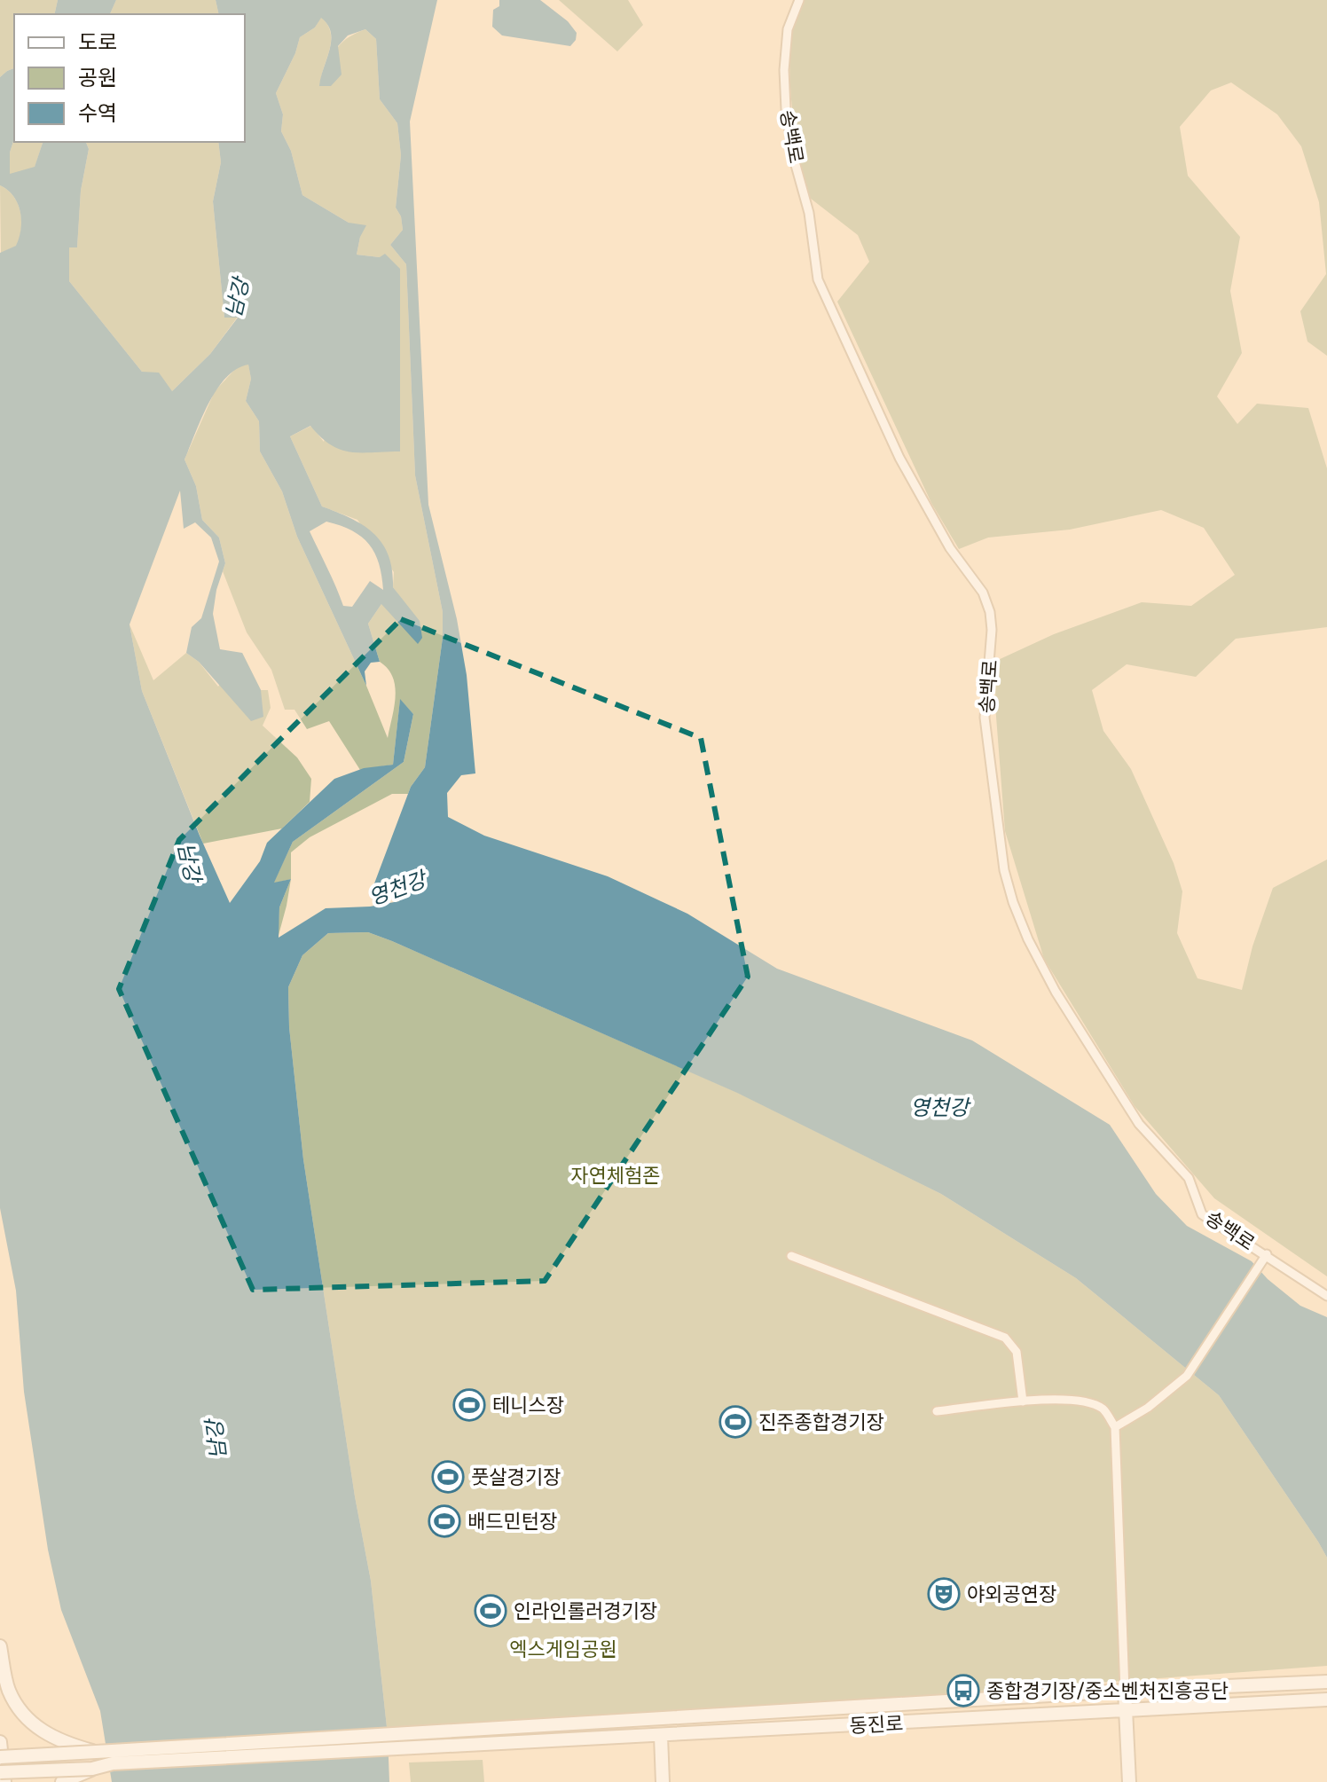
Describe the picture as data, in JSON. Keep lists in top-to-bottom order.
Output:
{
  "streets": {
    "street": ["송백로", "동진로"]
  },
  "water": ["남강", "영천강"],
  "parks": ["자연체험존", "엑스게임공원"],
  "places": {
    "sports": [
      "테니스장",
      "진주종합경기장",
      "풋살경기장",
      "배드민턴장",
      "인라인롤러경기장"
    ],
    "theatre": ["야외공연장"],
    "bus stop": ["종합경기장/중소벤처진흥공단"]
  },
  "legend": ["도로", "공원", "수역"]
}
